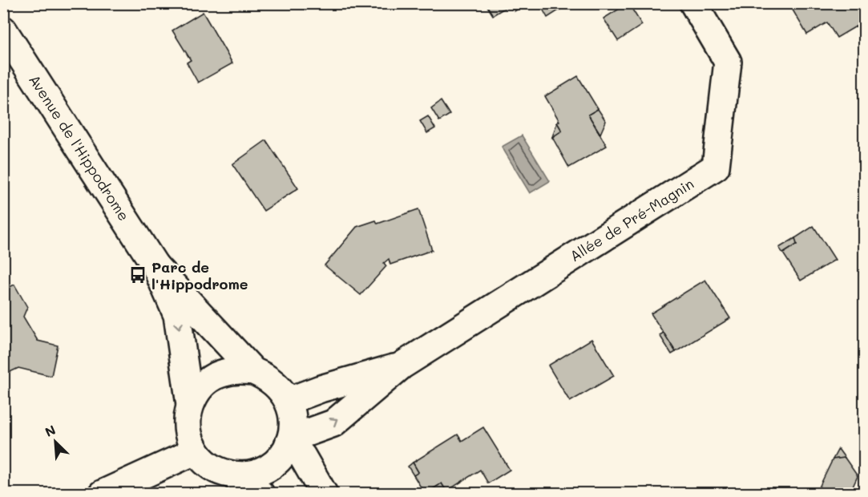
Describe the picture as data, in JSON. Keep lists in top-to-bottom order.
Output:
{
  "streets": {
    "main road": ["Avenue de l'Hippodrome", "Allée de Pré-Magnin"]
  },
  "crossings": [
    ["Avenue de l'Hippodrome", "Allée de Pré-Magnin"]
  ],
  "places": {
    "bus stop": ["Parc de l'Hippodrome"]
  },
  "north": "top left"
}
